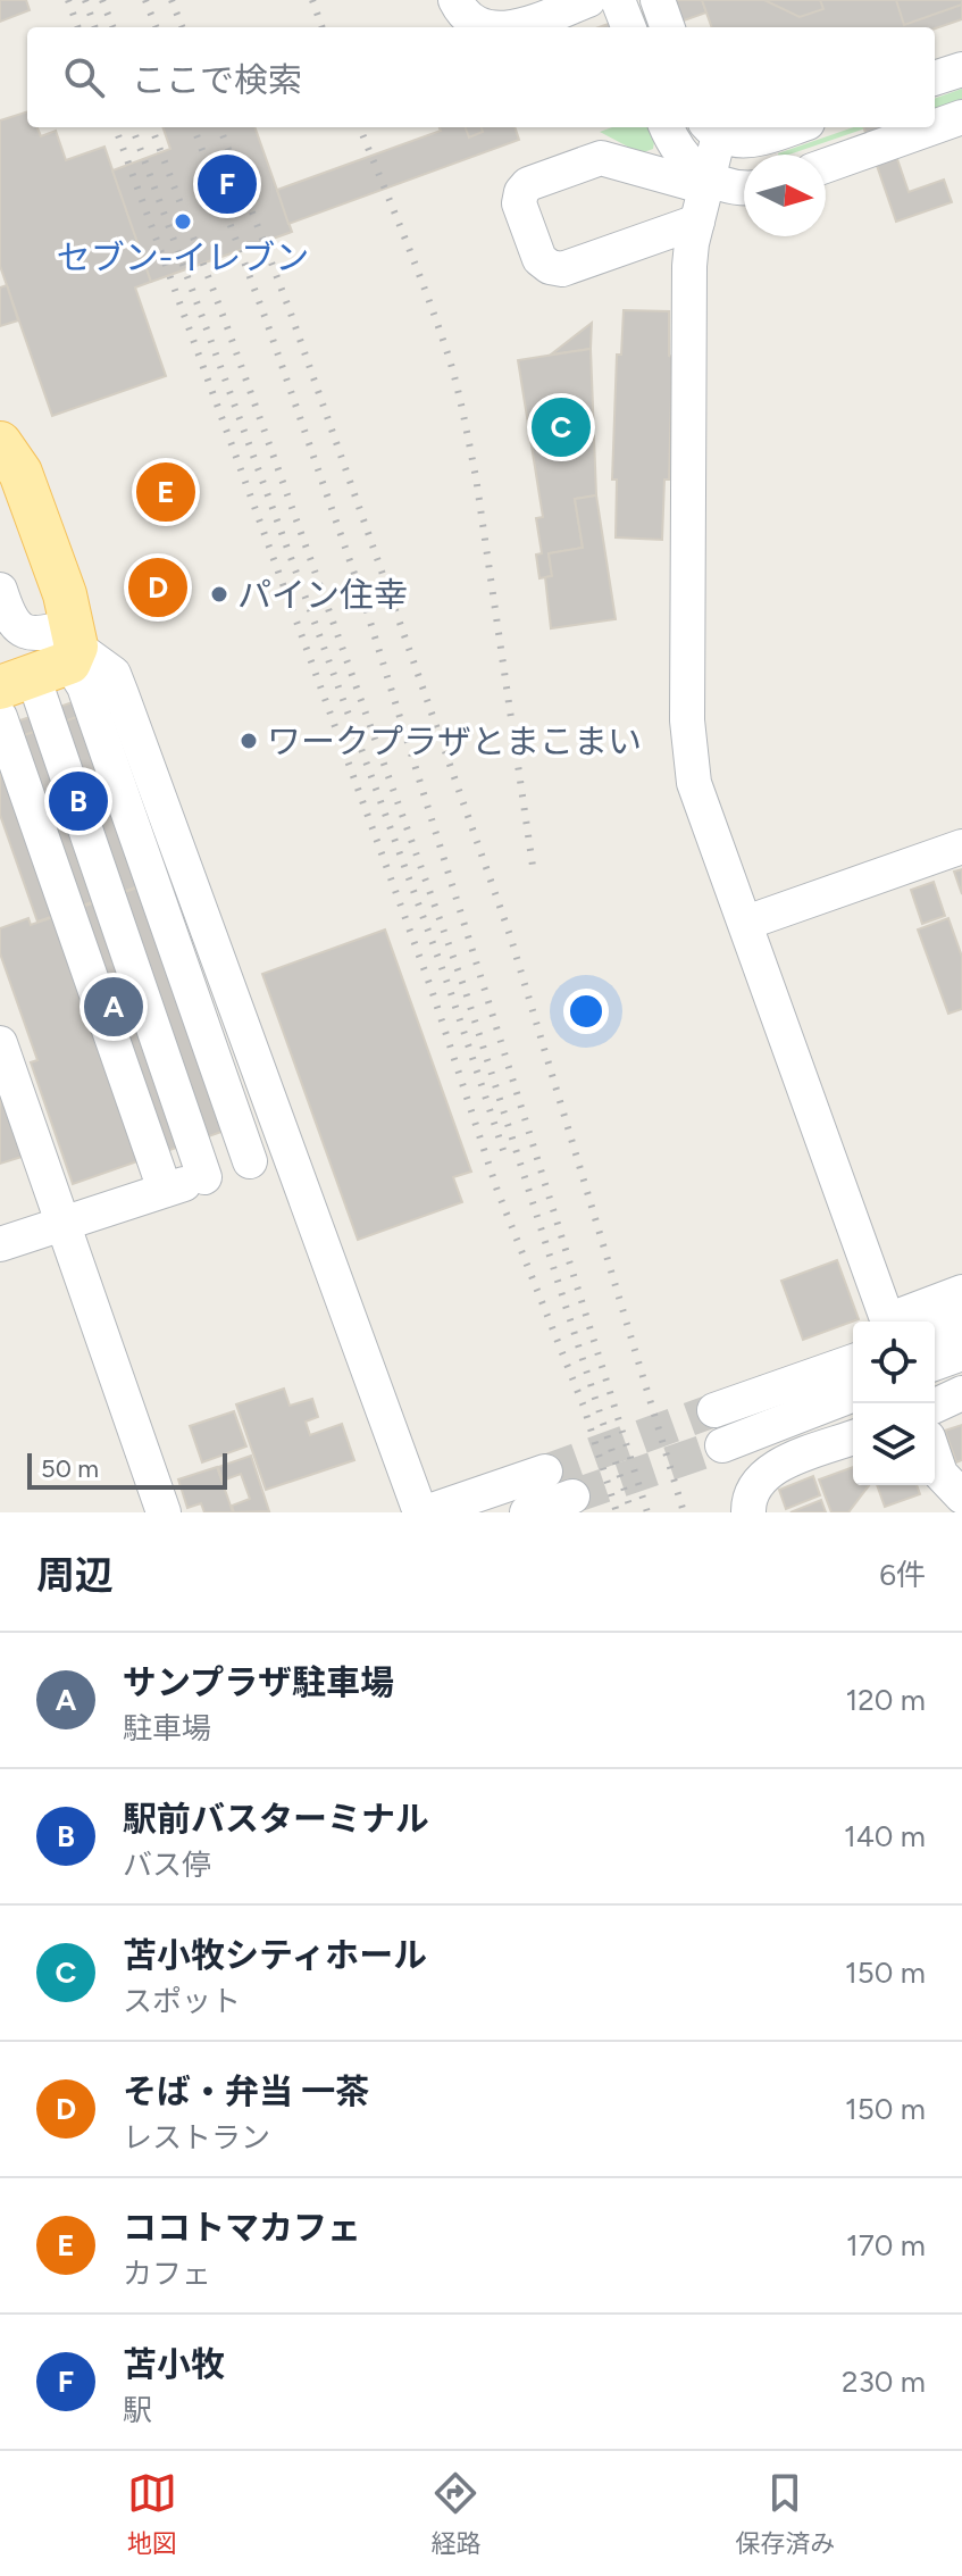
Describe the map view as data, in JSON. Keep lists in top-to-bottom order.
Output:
{
  "places": ["セブン-イレブン", "パイン住幸", "ワークプラザとまこまい"],
  "scale_bar": "50 m",
  "north": "right",
  "page": {
    "search": "ここで検索",
    "pins": [
      "F",
      "C",
      "E",
      "D",
      "B",
      "A"
    ],
    "scale": "50 m",
    "heading": ["周辺", "6件"],
    "list": [
      {
        "mark": "A",
        "name": "サンプラザ駐車場",
        "note": "駐車場",
        "value": "120 m"
      },
      {
        "mark": "B",
        "name": "駅前バスターミナル",
        "note": "バス停",
        "value": "140 m"
      },
      {
        "mark": "C",
        "name": "苫小牧シティホール",
        "note": "スポット",
        "value": "150 m"
      },
      {
        "mark": "D",
        "name": "そば・弁当 一茶",
        "note": "レストラン",
        "value": "150 m"
      },
      {
        "mark": "E",
        "name": "ココトマカフェ",
        "note": "カフェ",
        "value": "170 m"
      },
      {
        "mark": "F",
        "name": "苫小牧",
        "note": "駅",
        "value": "230 m"
      }
    ],
    "nav": ["地図", "経路", "保存済み"]
  }
}
